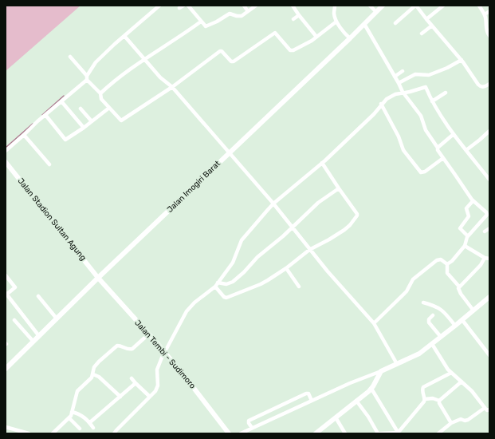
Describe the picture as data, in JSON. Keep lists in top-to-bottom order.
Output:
{
  "streets": {
    "main road": ["Jalan Imogiri Barat", "Jalan Stadion Sultan Agung", "Jalan Tembi - Sudimoro"]
  },
  "crossings": [
    ["Jalan Imogiri Barat", "Jalan Stadion Sultan Agung"],
    ["Jalan Imogiri Barat", "Jalan Tembi - Sudimoro"],
    ["Jalan Stadion Sultan Agung", "Jalan Tembi - Sudimoro"]
  ]
}
